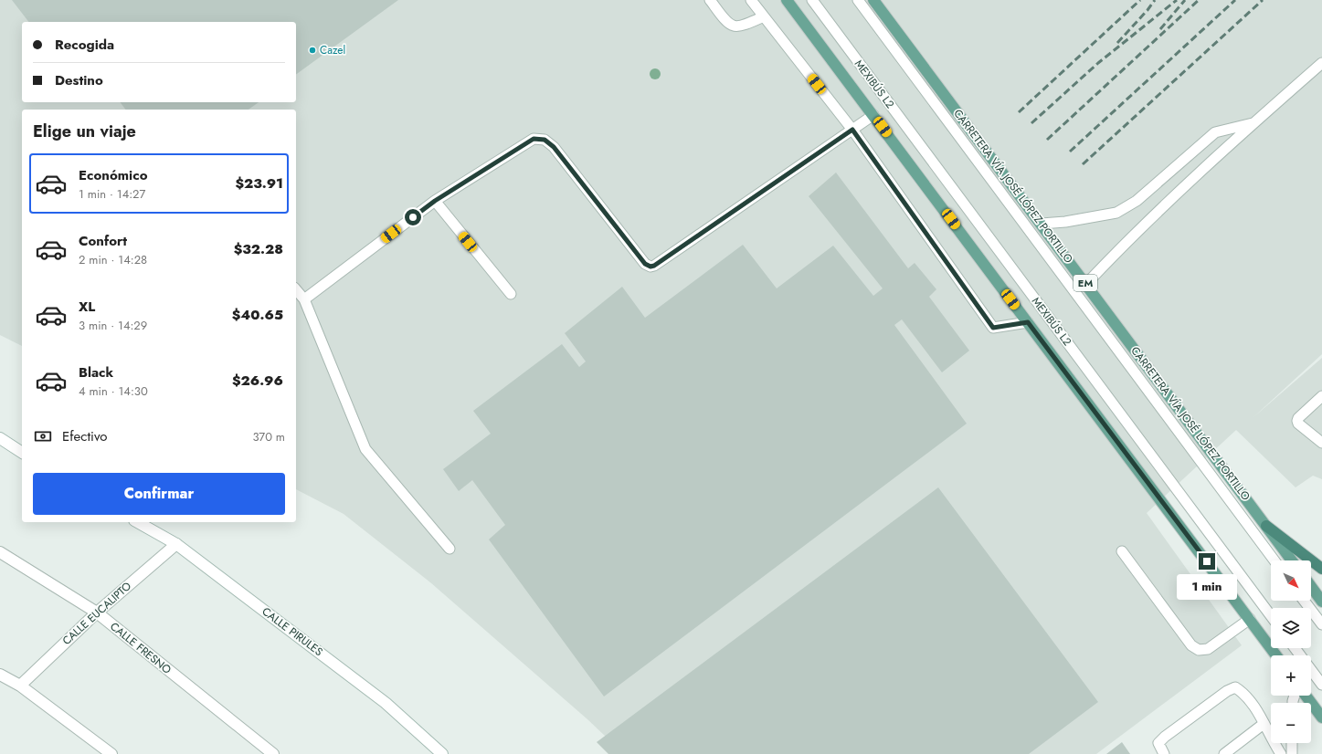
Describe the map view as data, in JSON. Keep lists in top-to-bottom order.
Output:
{
  "streets": {
    "main road": ["CARRETERA VÍA JOSÉ LÓPEZ PORTILLO", "EM"],
    "street": ["CALLE EUCALIPTO", "CALLE PIRULES", "CALLE FRESNO"],
    "lane": ["MEXIBÚS L2"]
  },
  "crossings": [
    ["CALLE EUCALIPTO", "CALLE PIRULES"],
    ["CALLE EUCALIPTO", "CALLE FRESNO"]
  ],
  "places": ["Cazel"],
  "north": "bottom right",
  "page": {
    "banner": ["Recogida", "Destino"],
    "heading": "Elige un viaje",
    "list": [
      {
        "name": "Económico",
        "note": "1 min · 14:27",
        "value": "$23.91"
      },
      {
        "name": "Confort",
        "note": "2 min · 14:28",
        "value": "$32.28"
      },
      {
        "name": "XL",
        "note": "3 min · 14:29",
        "value": "$40.65"
      },
      {
        "name": "Black",
        "note": "4 min · 14:30",
        "value": "$26.96"
      }
    ],
    "pay": ["Efectivo", "370 m"],
    "buttons": "Confirmar",
    "map_buttons": ["+", "−"],
    "bubble": "1 min"
  }
}
